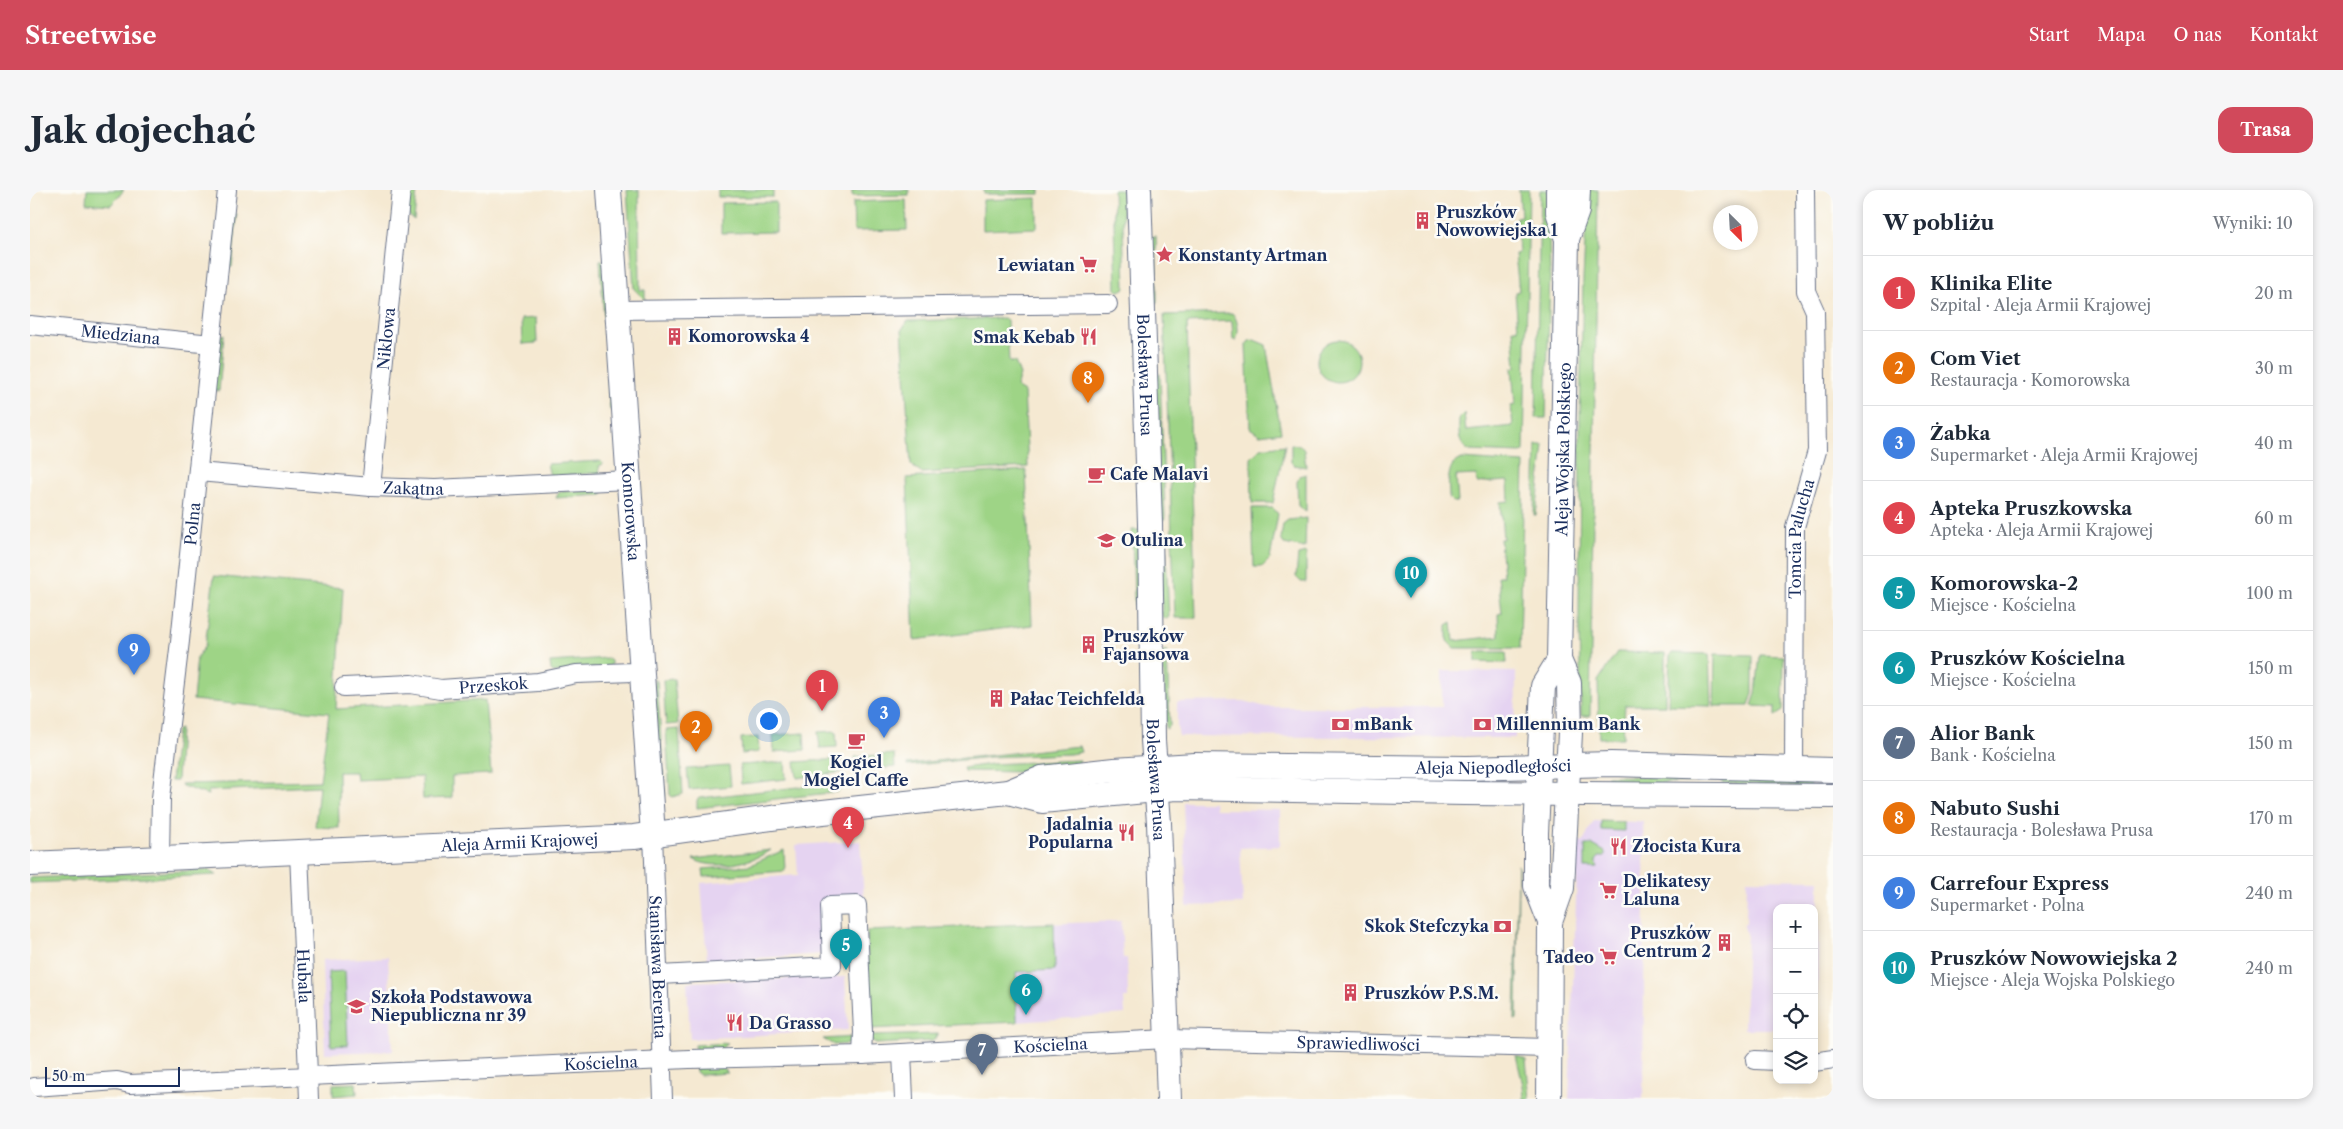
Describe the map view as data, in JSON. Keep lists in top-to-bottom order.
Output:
{
  "streets": {
    "street": [
      "Miedziana",
      "Niklowa",
      "Bolesława Prusa",
      "Aleja Wojska Polskiego",
      "Zakątna",
      "Komorowska",
      "Polna",
      "Tomcia Palucha",
      "Przeskok",
      "Aleja Niepodległości",
      "Aleja Armii Krajowej",
      "Stanisława Berenta",
      "Hubala",
      "Sprawiedliwości",
      "Kościelna"
    ]
  },
  "crossings": [
    ["Miedziana", "Polna"],
    ["Niklowa", "Zakątna"],
    ["Bolesława Prusa", "Aleja Niepodległości"],
    ["Bolesława Prusa", "Aleja Armii Krajowej"],
    ["Bolesława Prusa", "Sprawiedliwości"],
    ["Bolesława Prusa", "Kościelna"],
    ["Aleja Wojska Polskiego", "Aleja Niepodległości"],
    ["Aleja Wojska Polskiego", "Sprawiedliwości"],
    ["Zakątna", "Komorowska"],
    ["Zakątna", "Polna"],
    ["Komorowska", "Przeskok"],
    ["Komorowska", "Aleja Armii Krajowej"],
    ["Komorowska", "Stanisława Berenta"],
    ["Polna", "Aleja Armii Krajowej"],
    ["Tomcia Palucha", "Aleja Niepodległości"],
    ["Aleja Niepodległości", "Aleja Armii Krajowej"],
    ["Aleja Armii Krajowej", "Stanisława Berenta"],
    ["Aleja Armii Krajowej", "Hubala"],
    ["Stanisława Berenta", "Kościelna"],
    ["Hubala", "Kościelna"],
    ["Sprawiedliwości", "Kościelna"]
  ],
  "places": {
    "building": [
      "Pruszków Nowowiejska 1",
      "Komorowska 4",
      "Pruszków Fajansowa",
      "Pałac Teichfelda",
      "Pruszków Centrum 2",
      "Pruszków P.S.M."
    ],
    "place": ["Konstanty Artman"],
    "supermarket": ["Lewiatan", "Delikatesy Laluna", "Tadeo"],
    "restaurant": [
      "Smak Kebab",
      "Jadalnia Popularna",
      "Złocista Kura",
      "Da Grasso"
    ],
    "cafe": ["Cafe Malavi", "Kogiel Mogiel Caffe"],
    "school or university": ["Otulina", "Szkoła Podstawowa Niepubliczna nr 39"],
    "bank": ["mBank", "Millennium Bank", "Skok Stefczyka"]
  },
  "scale_bar": "50 m",
  "north": "bottom right",
  "page": {
    "header": "Streetwise",
    "nav": [
      "Start",
      "Mapa",
      "O nas",
      "Kontakt"
    ],
    "buttons": "Trasa",
    "title": "Jak dojechać",
    "heading": ["W pobliżu", "Wyniki: 10"],
    "list": [
      {
        "mark": "1",
        "name": "Klinika Elite",
        "note": "Szpital · Aleja Armii Krajowej",
        "value": "20 m"
      },
      {
        "mark": "2",
        "name": "Com Viet",
        "note": "Restauracja · Komorowska",
        "value": "30 m"
      },
      {
        "mark": "3",
        "name": "Żabka",
        "note": "Supermarket · Aleja Armii Krajowej",
        "value": "40 m"
      },
      {
        "mark": "4",
        "name": "Apteka Pruszkowska",
        "note": "Apteka · Aleja Armii Krajowej",
        "value": "60 m"
      },
      {
        "mark": "5",
        "name": "Komorowska-2",
        "note": "Miejsce · Kościelna",
        "value": "100 m"
      },
      {
        "mark": "6",
        "name": "Pruszków Kościelna",
        "note": "Miejsce · Kościelna",
        "value": "150 m"
      },
      {
        "mark": "7",
        "name": "Alior Bank",
        "note": "Bank · Kościelna",
        "value": "150 m"
      },
      {
        "mark": "8",
        "name": "Nabuto Sushi",
        "note": "Restauracja · Bolesława Prusa",
        "value": "170 m"
      },
      {
        "mark": "9",
        "name": "Carrefour Express",
        "note": "Supermarket · Polna",
        "value": "240 m"
      },
      {
        "mark": "10",
        "name": "Pruszków Nowowiejska 2",
        "note": "Miejsce · Aleja Wojska Polskiego",
        "value": "240 m"
      }
    ],
    "pins": [
      "8",
      "10",
      "9",
      "1",
      "3",
      "2",
      "4",
      "5",
      "6",
      "7"
    ],
    "map_buttons": ["+", "−"],
    "scale": "50 m"
  }
}
